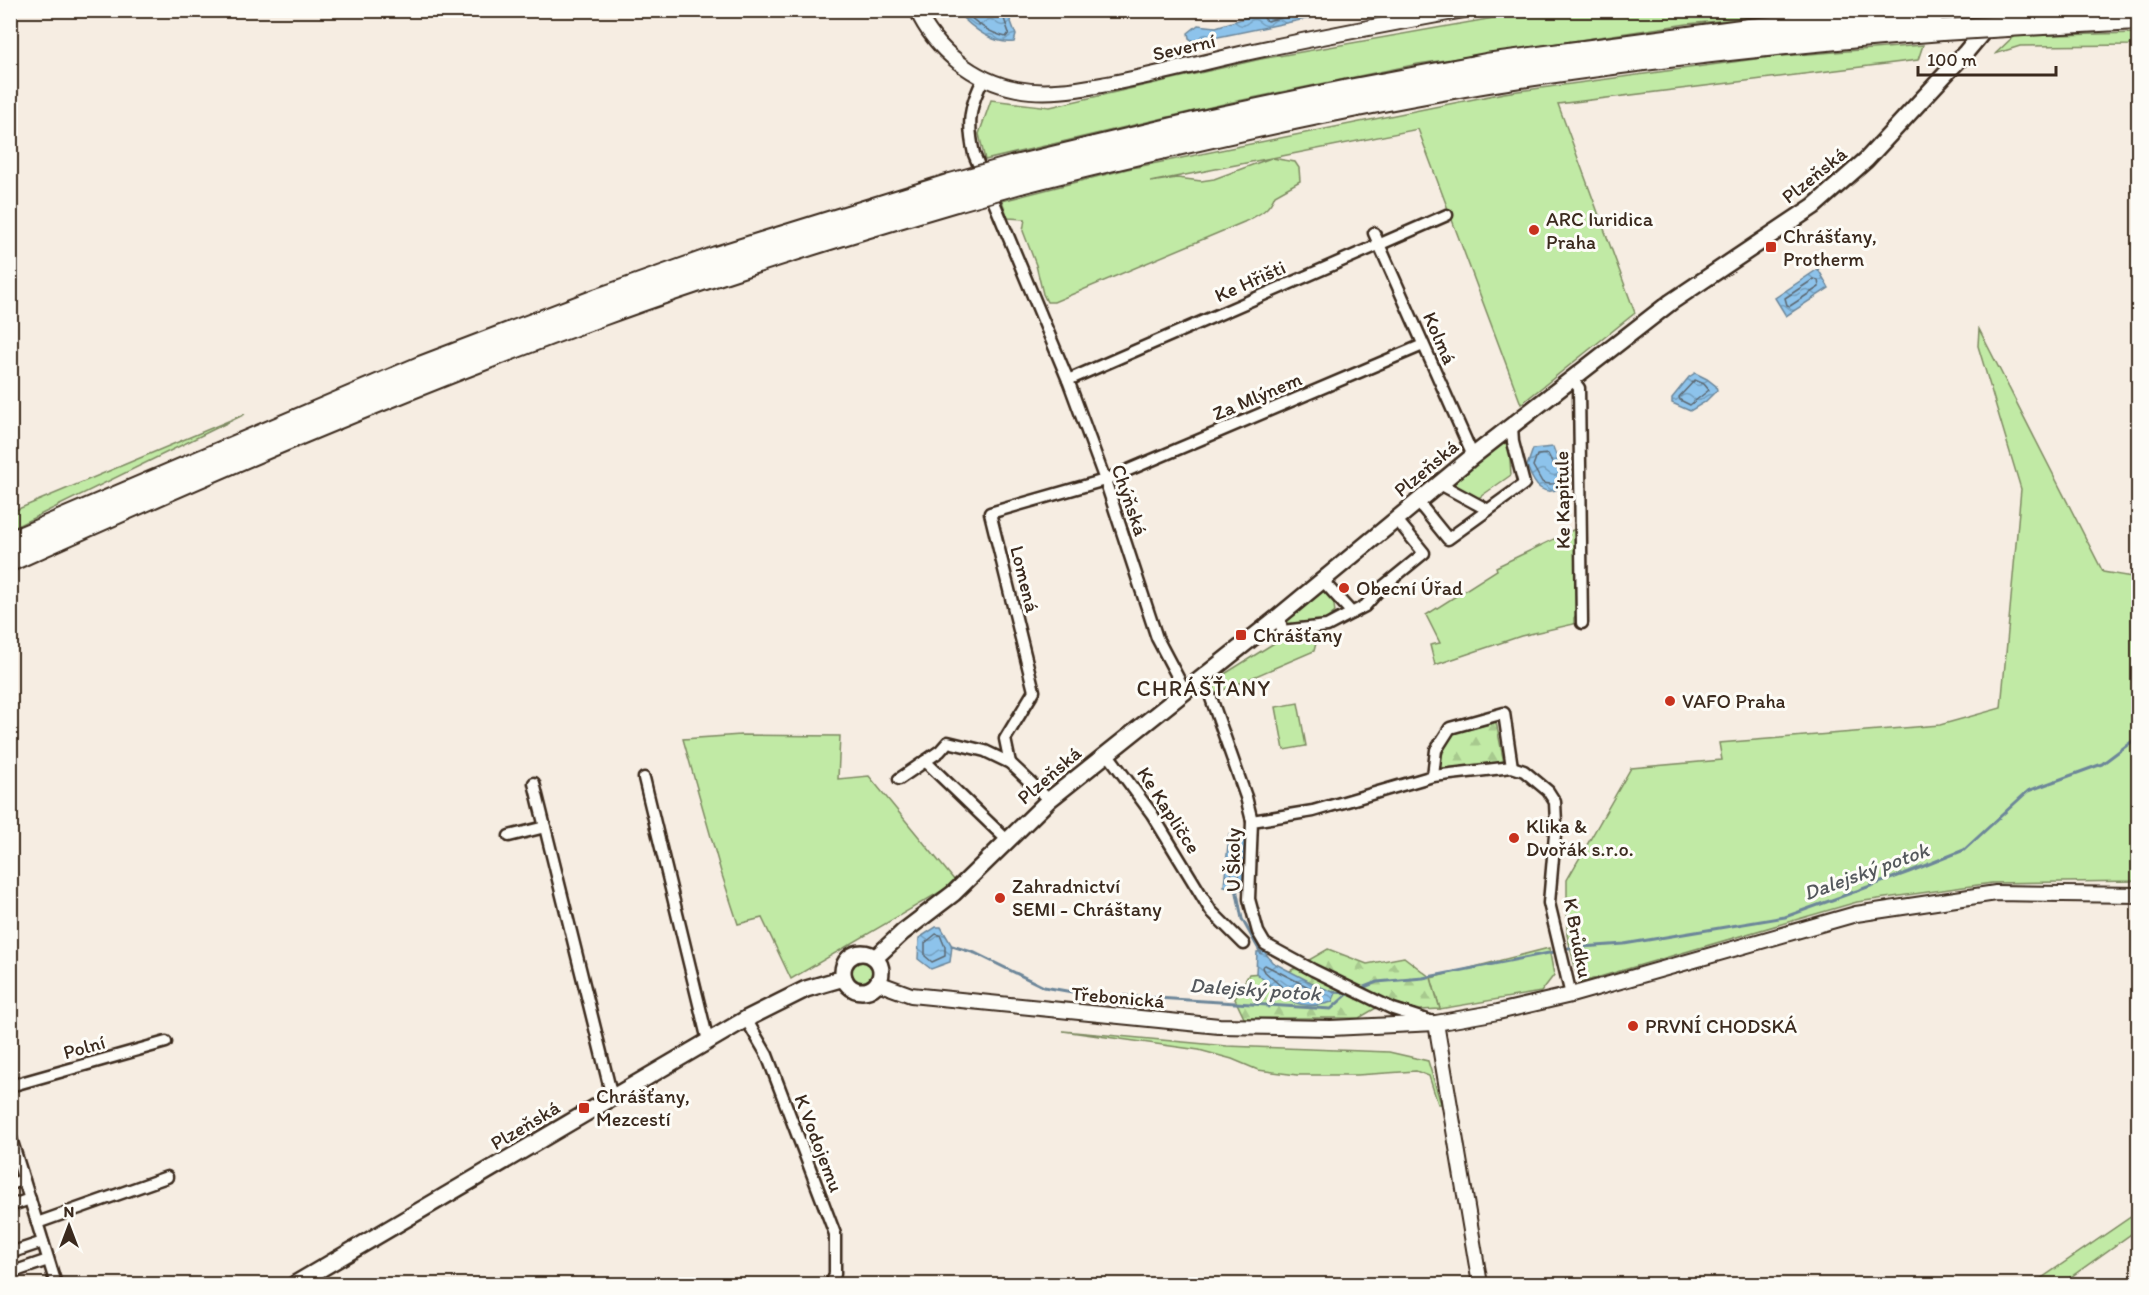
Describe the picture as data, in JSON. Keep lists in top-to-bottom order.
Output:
{
  "streets": {
    "main road": ["Plzeňská"],
    "street": [
      "Severní",
      "Ke Hřišti",
      "Kolmá",
      "Za Mlýnem",
      "Chýňská",
      "Ke Kapitule",
      "Lomená",
      "Ke Kapličce",
      "U Školy",
      "K Brůdku",
      "Třebonická",
      "Polní",
      "K Vodojemu"
    ]
  },
  "crossings": [
    ["Severní", "Chýňská"],
    ["Plzeňská", "Kolmá"],
    ["Plzeňská", "Chýňská"],
    ["Plzeňská", "Ke Kapitule"],
    ["Plzeňská", "Ke Kapličce"],
    ["Plzeňská", "Třebonická"],
    ["Plzeňská", "K Vodojemu"],
    ["Ke Hřišti", "Kolmá"],
    ["Ke Hřišti", "Chýňská"],
    ["Kolmá", "Za Mlýnem"],
    ["Za Mlýnem", "Chýňská"],
    ["Za Mlýnem", "Lomená"],
    ["Chýňská", "Lomená"],
    ["U Školy", "Třebonická"],
    ["K Brůdku", "Třebonická"]
  ],
  "districts": ["CHRÁŠŤANY"],
  "water": ["Dalejský potok"],
  "places": {
    "other": [
      "ARC Iuridica Praha",
      "Obecní Úřad",
      "VAFO Praha",
      "Klika & Dvořák s.r.o.",
      "Zahradnictví SEMI - Chráštany",
      "PRVNÍ CHODSKÁ"
    ],
    "transit": ["Chrášťany, Protherm", "Chrášťany", "Chrášťany, Mezcestí"]
  },
  "scale_bar": "100 m",
  "north": "top"
}
